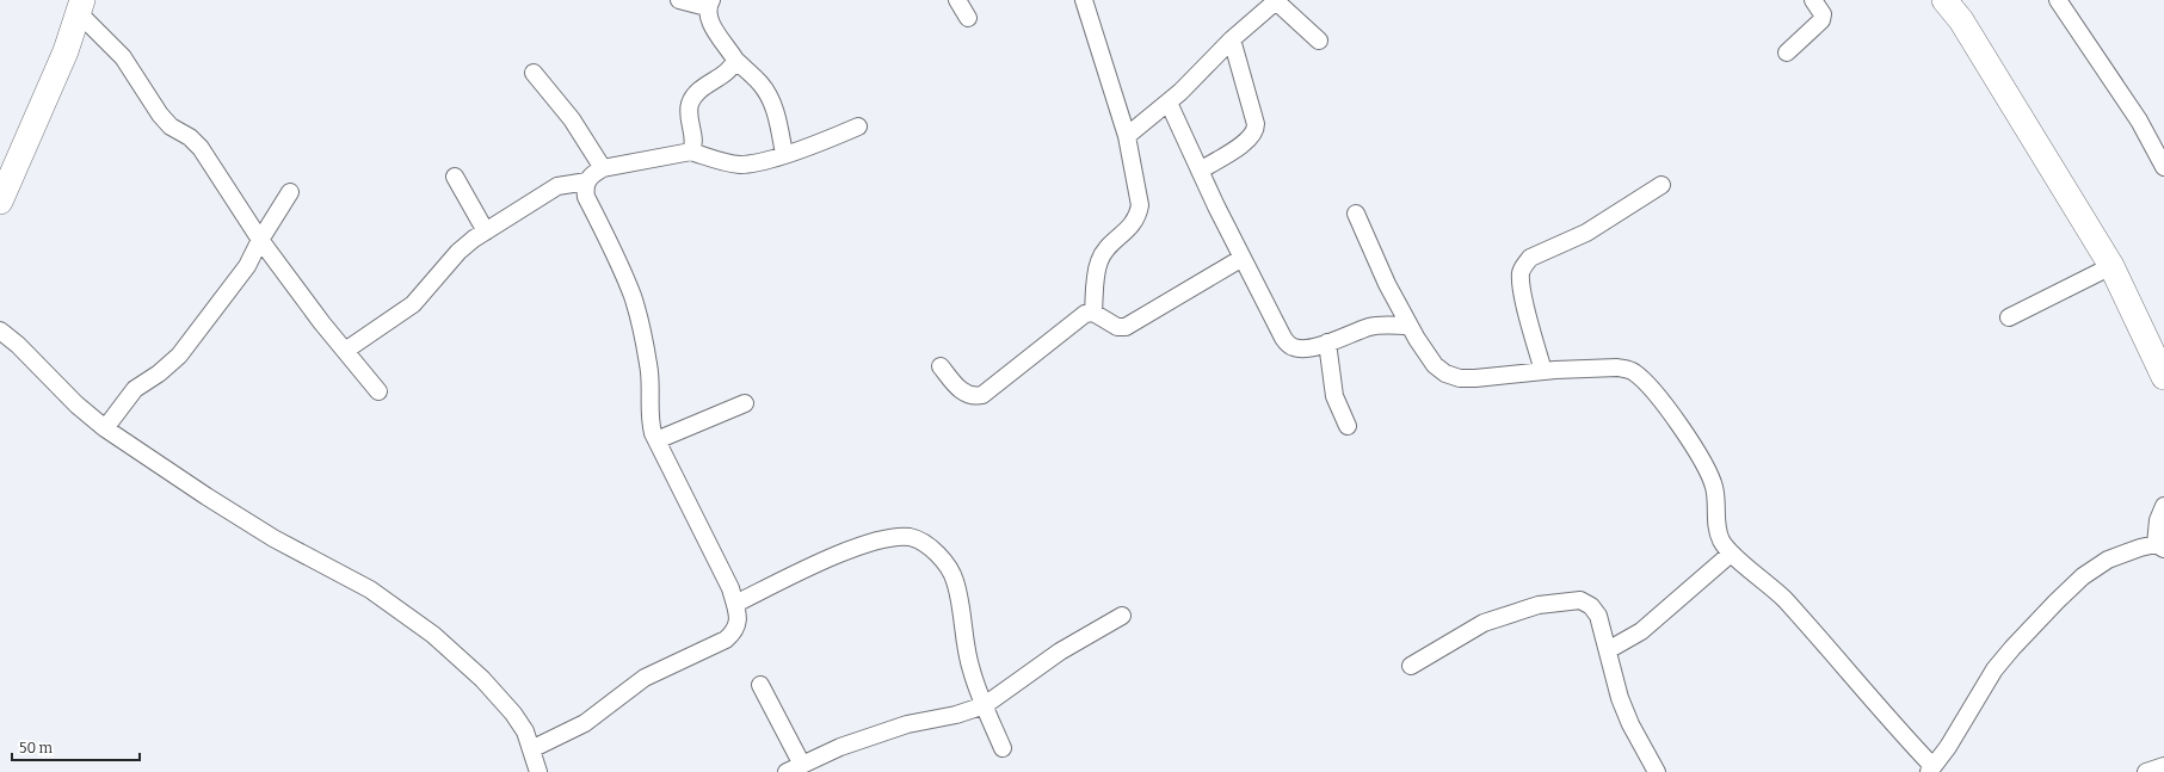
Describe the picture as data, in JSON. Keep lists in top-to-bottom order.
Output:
{
  "scale_bar": "50 m"
}
